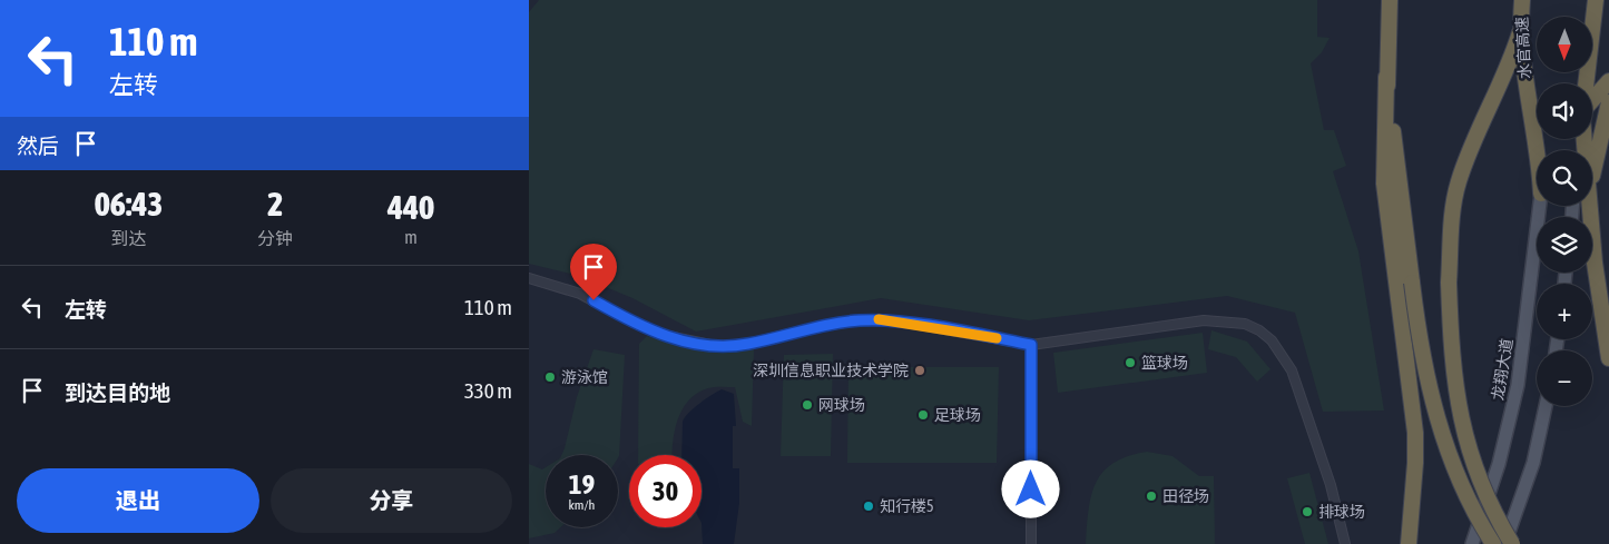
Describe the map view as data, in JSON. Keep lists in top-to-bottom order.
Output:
{
  "streets": {
    "highway": ["水官高速"],
    "main road": ["龙翔大道"]
  },
  "places": [
    "篮球场",
    "深圳信息职业技术学院",
    "游泳馆",
    "网球场",
    "足球场",
    "田径场",
    "知行楼5",
    "排球场"
  ],
  "north": "bottom",
  "page": {
    "turn": ["110 m", "左转"],
    "map_buttons": ["+", "−"],
    "then": "然后",
    "eta": [
      "06:43",
      "到达",
      "2",
      "分钟",
      "440",
      "m"
    ],
    "list": [
      {
        "name": "左转",
        "value": "110 m"
      },
      {
        "name": "到达目的地",
        "value": "330 m"
      }
    ],
    "speed": "19 km/h",
    "limit": "30",
    "buttons": ["退出", "分享"]
  }
}
